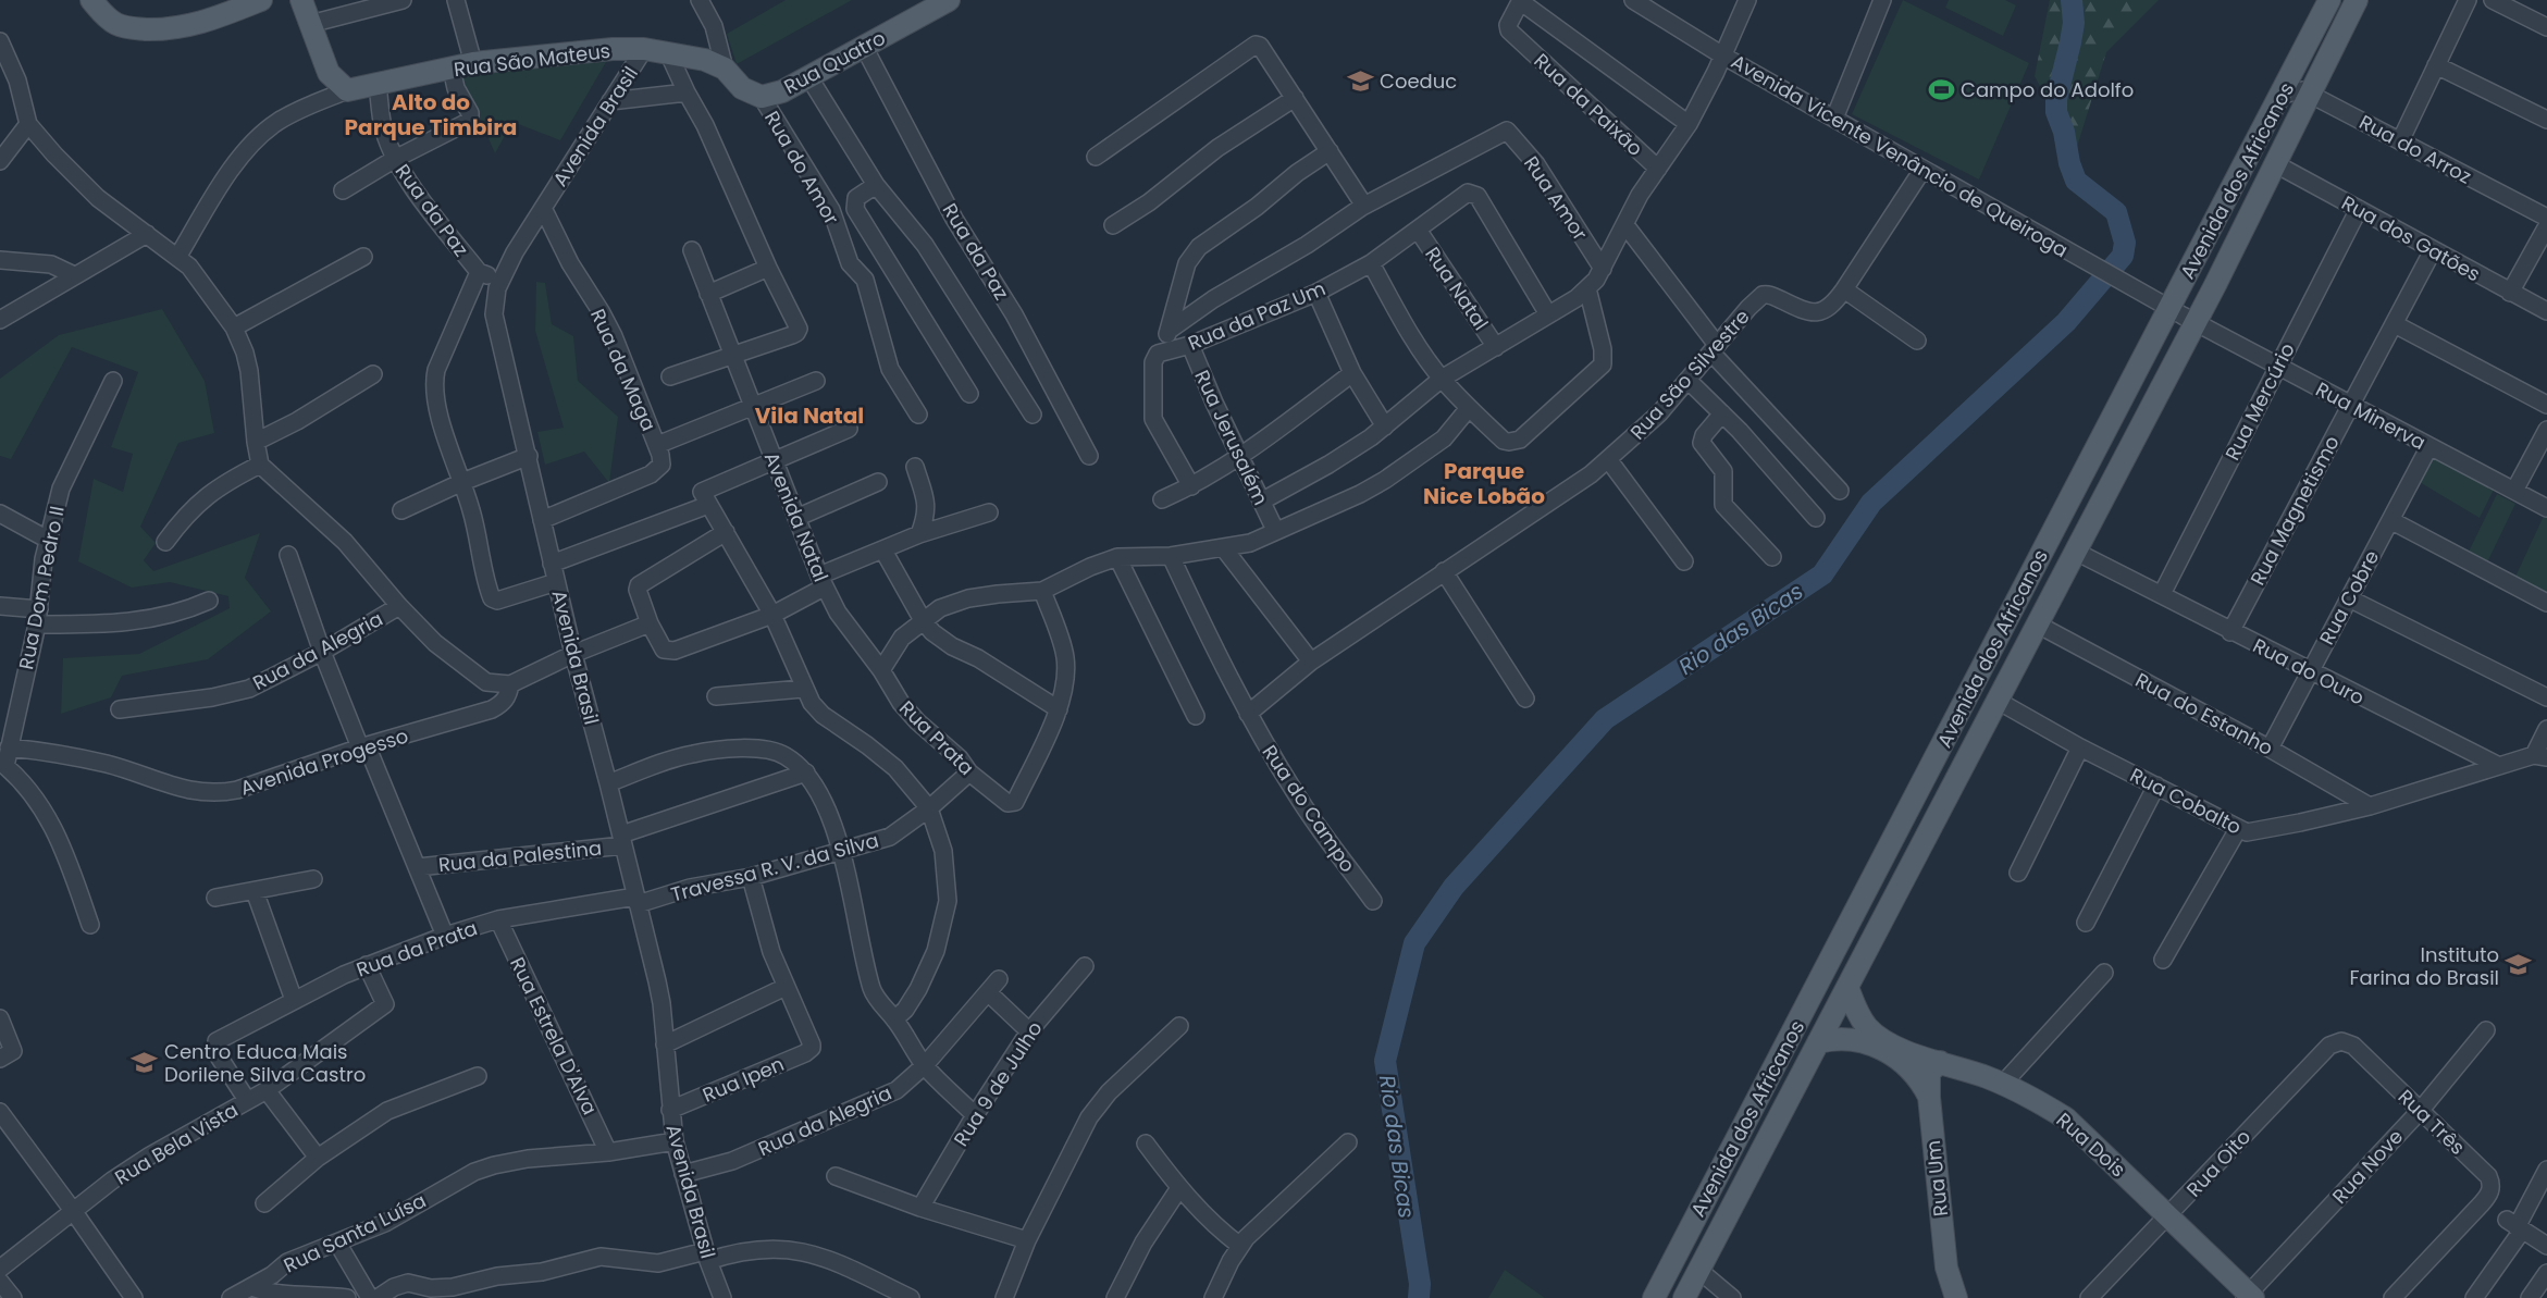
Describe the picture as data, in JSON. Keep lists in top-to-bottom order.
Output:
{
  "streets": {
    "main road": [
      "Rua São Mateus",
      "Rua Quatro",
      "Avenida dos Africanos",
      "Rua Dois",
      "Rua Um"
    ],
    "street": [
      "Rua da Paixão",
      "Avenida Brasil",
      "Rua do Arroz",
      "Avenida Vicente Venâncio de Queiroga",
      "Rua do Amor",
      "Rua Amor",
      "Rua da Paz",
      "Rua dos Gatões",
      "Rua Natal",
      "Rua da Paz Um",
      "Rua da Maga",
      "Rua São Silvestre",
      "Rua Mercúrio",
      "Rua Minerva",
      "Rua Jerusalém",
      "Rua Magnetismo",
      "Avenida Natal",
      "Rua Dom Pedro II",
      "Rua Cobre",
      "Rua da Alegria",
      "Rua do Ouro",
      "Rua do Estanho",
      "Rua Prata",
      "Avenida Progesso",
      "Rua Cobalto",
      "Rua do Campo",
      "Rua da Palestina",
      "Travessa R. V. da Silva",
      "Rua da Prata",
      "Rua Estrela D'Alva",
      "Rua Ipen",
      "Rua 9 de Julho",
      "Rua Três",
      "Rua Bela Vista",
      "Rua Oito",
      "Rua Nove",
      "Rua Santa Luísa"
    ]
  },
  "crossings": [
    ["Rua São Mateus", "Rua Quatro"],
    ["Rua São Mateus", "Avenida Brasil"],
    ["Rua São Mateus", "Rua da Paz"],
    ["Rua Quatro", "Rua do Amor"],
    ["Rua Quatro", "Rua da Paz"],
    ["Avenida Brasil", "Rua da Paz"],
    ["Avenida Brasil", "Rua da Maga"],
    ["Avenida Brasil", "Rua da Alegria"],
    ["Avenida Brasil", "Rua da Palestina"],
    ["Avenida Brasil", "Travessa R. V. da Silva"],
    ["Avenida Brasil", "Rua da Prata"],
    ["Avenida Brasil", "Rua Ipen"],
    ["Avenida Brasil", "Rua Santa Luísa"],
    ["Rua do Arroz", "Avenida dos Africanos"],
    ["Avenida Vicente Venâncio de Queiroga", "Avenida dos Africanos"],
    ["Avenida Vicente Venâncio de Queiroga", "Rua São Silvestre"],
    ["Avenida Vicente Venâncio de Queiroga", "Rua Minerva"],
    ["Avenida dos Africanos", "Rua dos Gatões"],
    ["Avenida dos Africanos", "Rua Minerva"],
    ["Avenida dos Africanos", "Rua do Ouro"],
    ["Avenida dos Africanos", "Rua do Estanho"],
    ["Avenida dos Africanos", "Rua Cobalto"],
    ["Avenida dos Africanos", "Rua Dois"],
    ["Rua dos Gatões", "Rua Mercúrio"],
    ["Rua dos Gatões", "Rua Magnetismo"],
    ["Rua Natal", "Rua da Paz Um"],
    ["Rua da Paz Um", "Rua Jerusalém"],
    ["Rua Mercúrio", "Rua Minerva"],
    ["Rua Mercúrio", "Rua do Ouro"],
    ["Rua Minerva", "Rua Magnetismo"],
    ["Rua Minerva", "Rua Cobre"],
    ["Rua Magnetismo", "Rua do Ouro"],
    ["Avenida Natal", "Rua Prata"],
    ["Rua Dom Pedro II", "Avenida Progesso"],
    ["Rua Cobre", "Rua do Ouro"],
    ["Rua Cobre", "Rua do Estanho"],
    ["Rua do Ouro", "Rua Cobalto"],
    ["Rua do Estanho", "Rua Cobalto"],
    ["Rua Prata", "Travessa R. V. da Silva"],
    ["Travessa R. V. da Silva", "Rua da Prata"],
    ["Rua da Prata", "Rua Estrela D'Alva"],
    ["Rua da Prata", "Rua Bela Vista"],
    ["Rua Estrela D'Alva", "Rua Santa Luísa"],
    ["Rua Três", "Rua Oito"],
    ["Rua Três", "Rua Nove"],
    ["Rua Dois", "Rua Oito"],
    ["Rua Dois", "Rua Nove"],
    ["Rua Dois", "Rua Um"]
  ],
  "districts": ["Alto do Parque Timbira", "Vila Natal", "Parque Nice Lobão"],
  "water": ["Rio das Bicas"],
  "places": {
    "school or university": ["Coeduc", "Instituto Farina do Brasil", "Centro Educa Mais Dorilene Silva Castro"],
    "sports": ["Campo do Adolfo"]
  }
}
